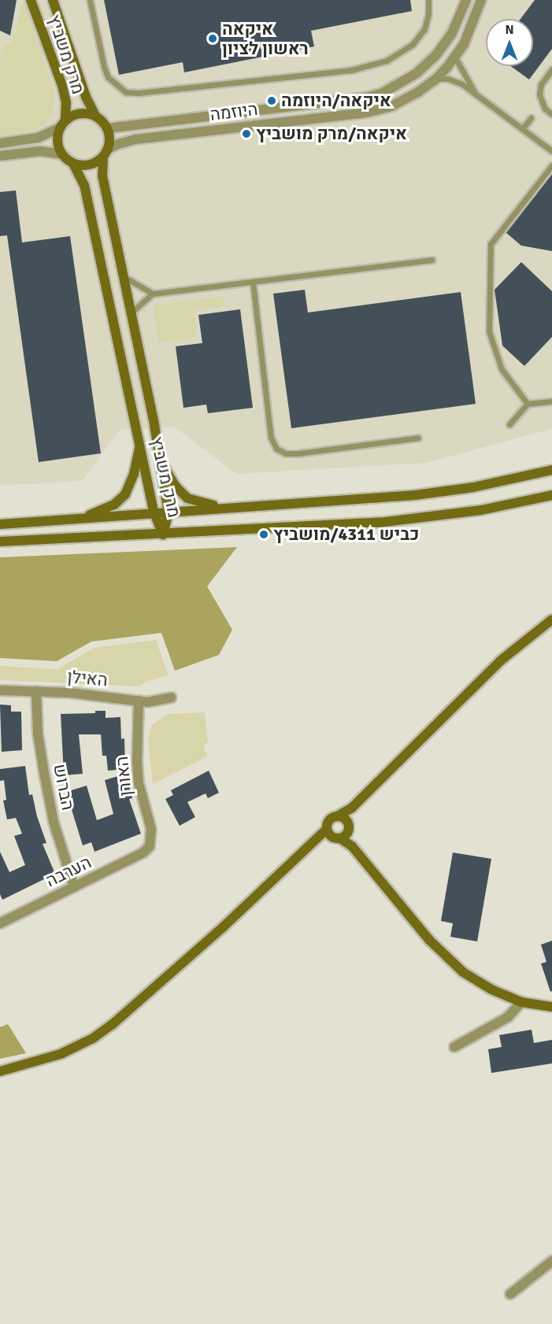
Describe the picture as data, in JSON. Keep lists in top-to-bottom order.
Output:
{
  "streets": {
    "street": [
      "מרק משביץ",
      "היוזמה",
      "האילן",
      "האורן",
      "הברוש",
      "הערבה"
    ]
  },
  "crossings": [
    ["מרק משביץ", "היוזמה"],
    ["האילן", "האורן"],
    ["האילן", "הברוש"],
    ["האורן", "הערבה"],
    ["הברוש", "הערבה"]
  ],
  "places": [
    "איקאה ראשון לציון",
    "איקאה/היוזמה",
    "איקאה/מרק מושביץ",
    "כביש 4311/מושביץ"
  ],
  "north": "top"
}
